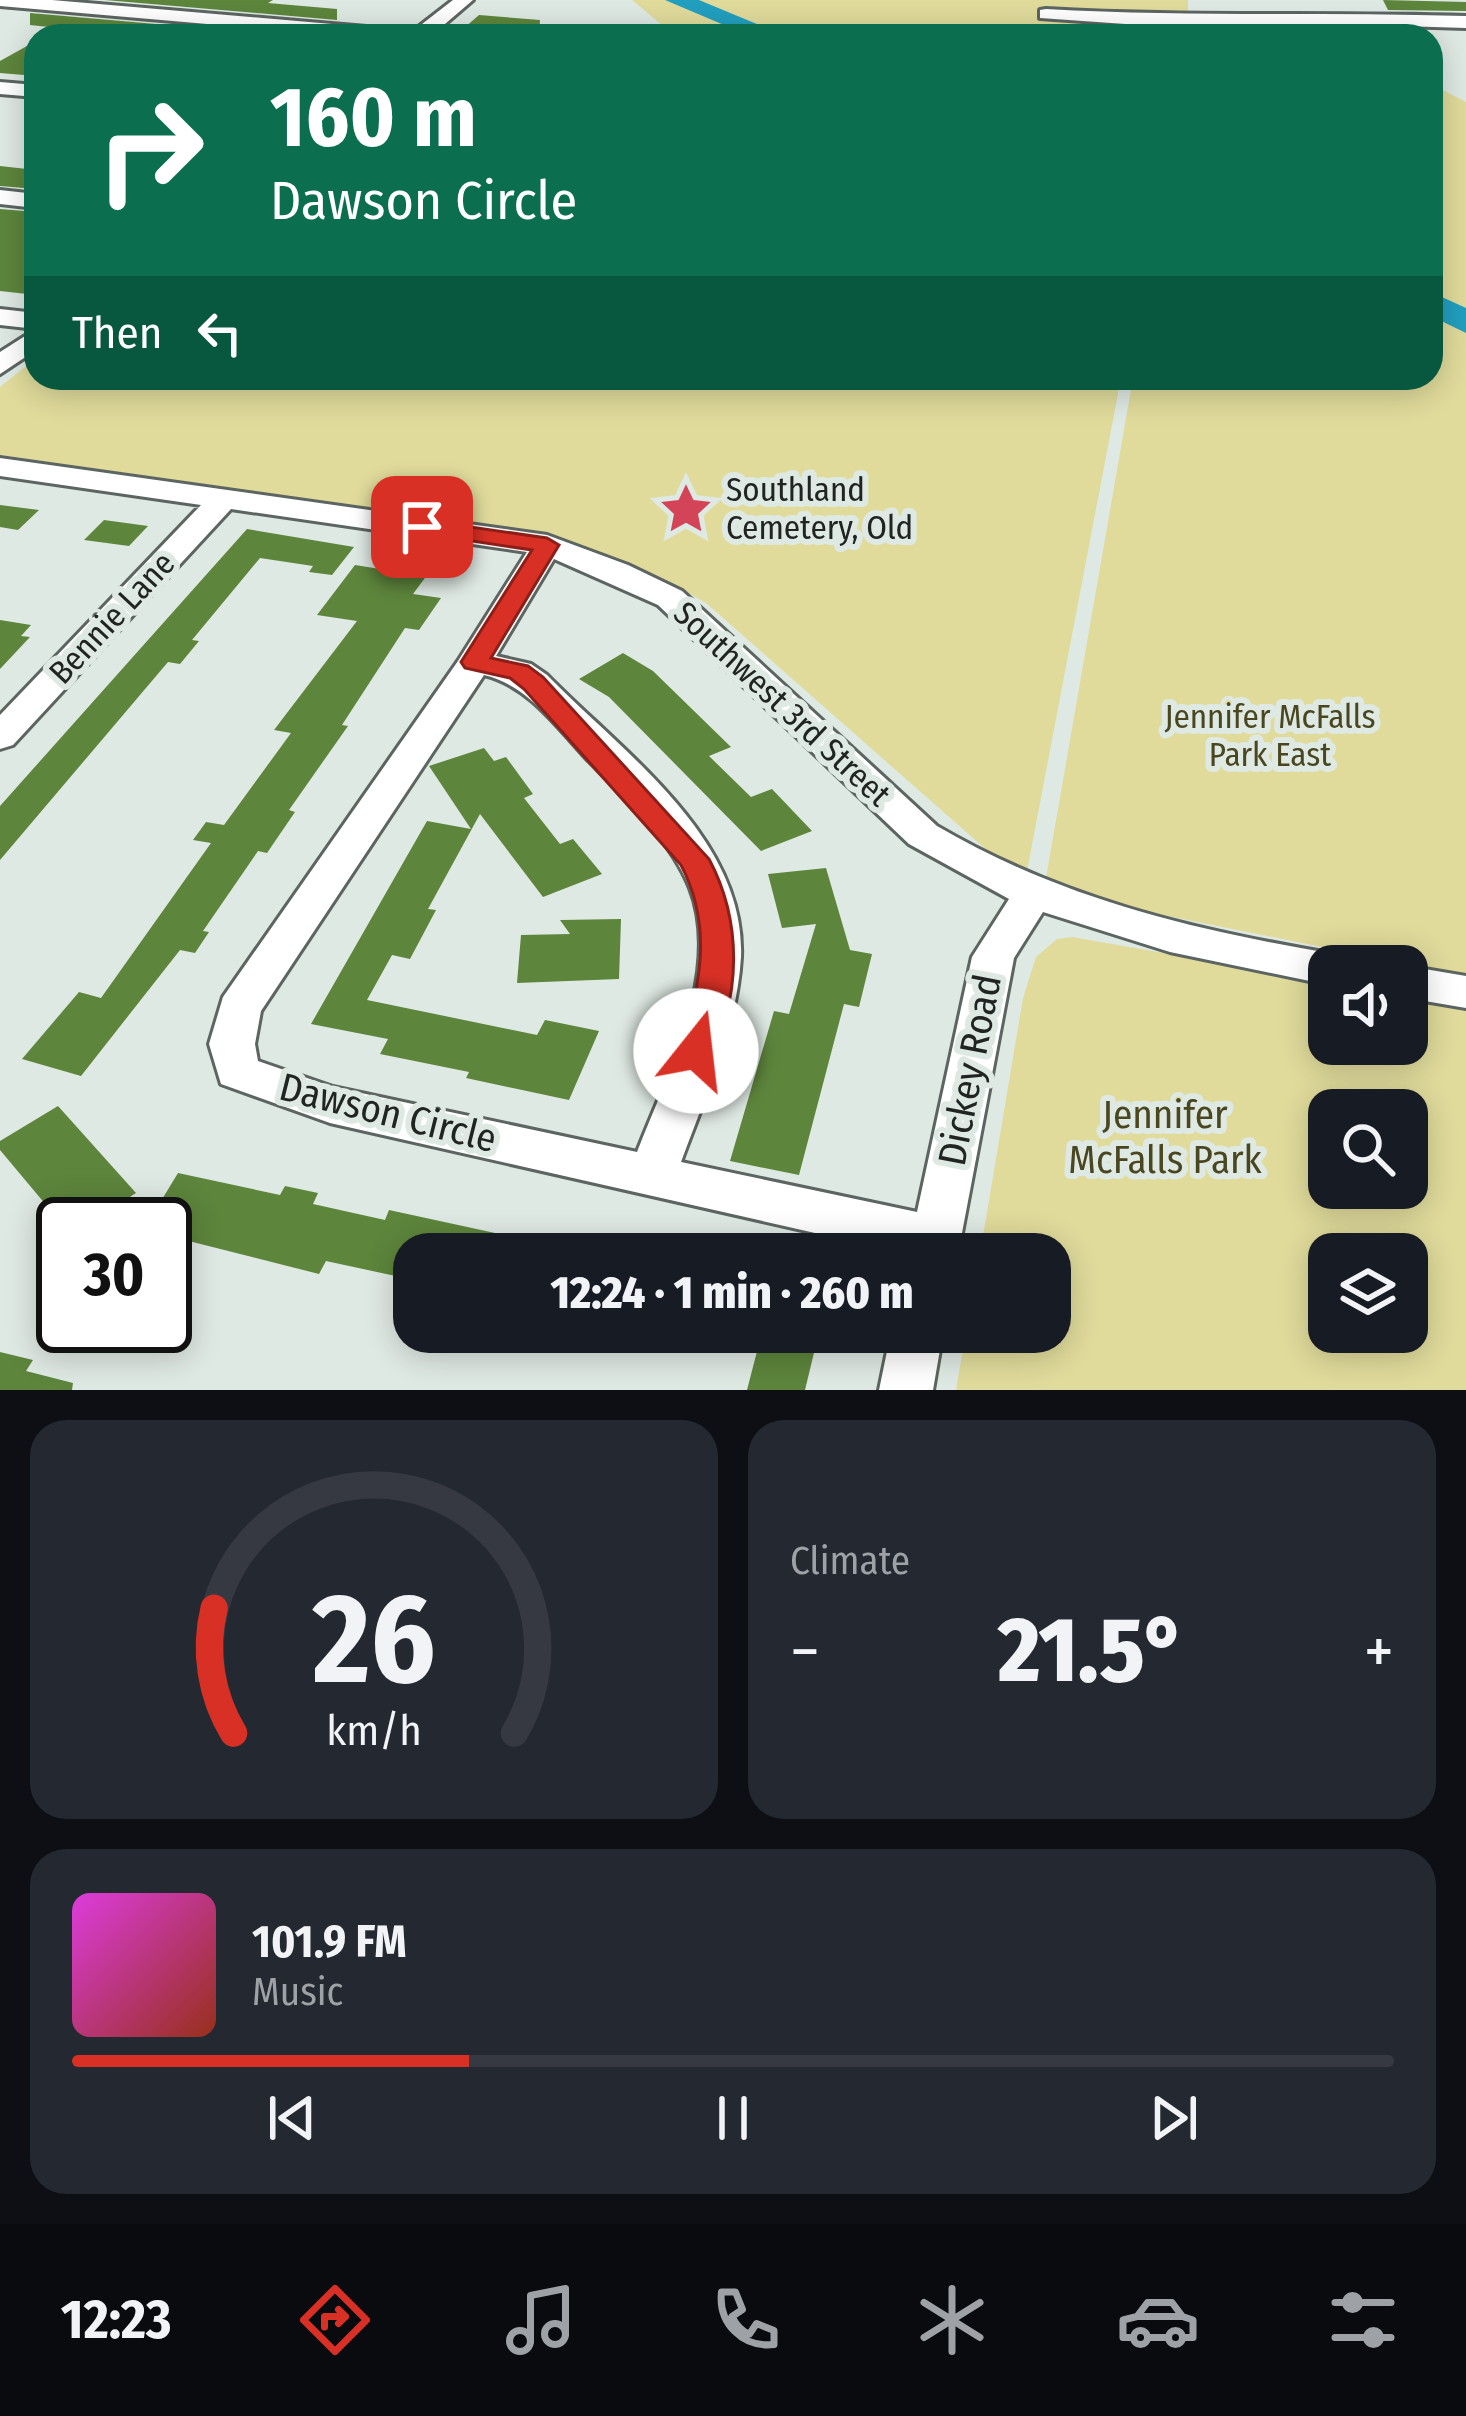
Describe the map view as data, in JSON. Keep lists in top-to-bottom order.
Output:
{
  "streets": {
    "street": [
      "Bennie Lane",
      "Southwest 3rd Street",
      "Dickey Road",
      "Dawson Circle"
    ]
  },
  "crossings": [
    ["Bennie Lane", "Southwest 3rd Street"],
    ["Southwest 3rd Street", "Dickey Road"],
    ["Southwest 3rd Street", "Dawson Circle"]
  ],
  "parks": ["Jennifer McFalls Park East", "Jennifer McFalls Park"],
  "places": {
    "place": ["Southland Cemetery, Old"]
  },
  "page": {
    "turn": ["160 m", "Dawson Circle"],
    "then": "Then",
    "limit": "30",
    "trip": "12:24 · 1 min · 260 m",
    "tile": "Climate",
    "heat": ["−", "21.5°", "+"],
    "song": ["101.9 FM", "Music"],
    "tabs": "12:23",
    "gauge": ["26", "km/h"]
  }
}
